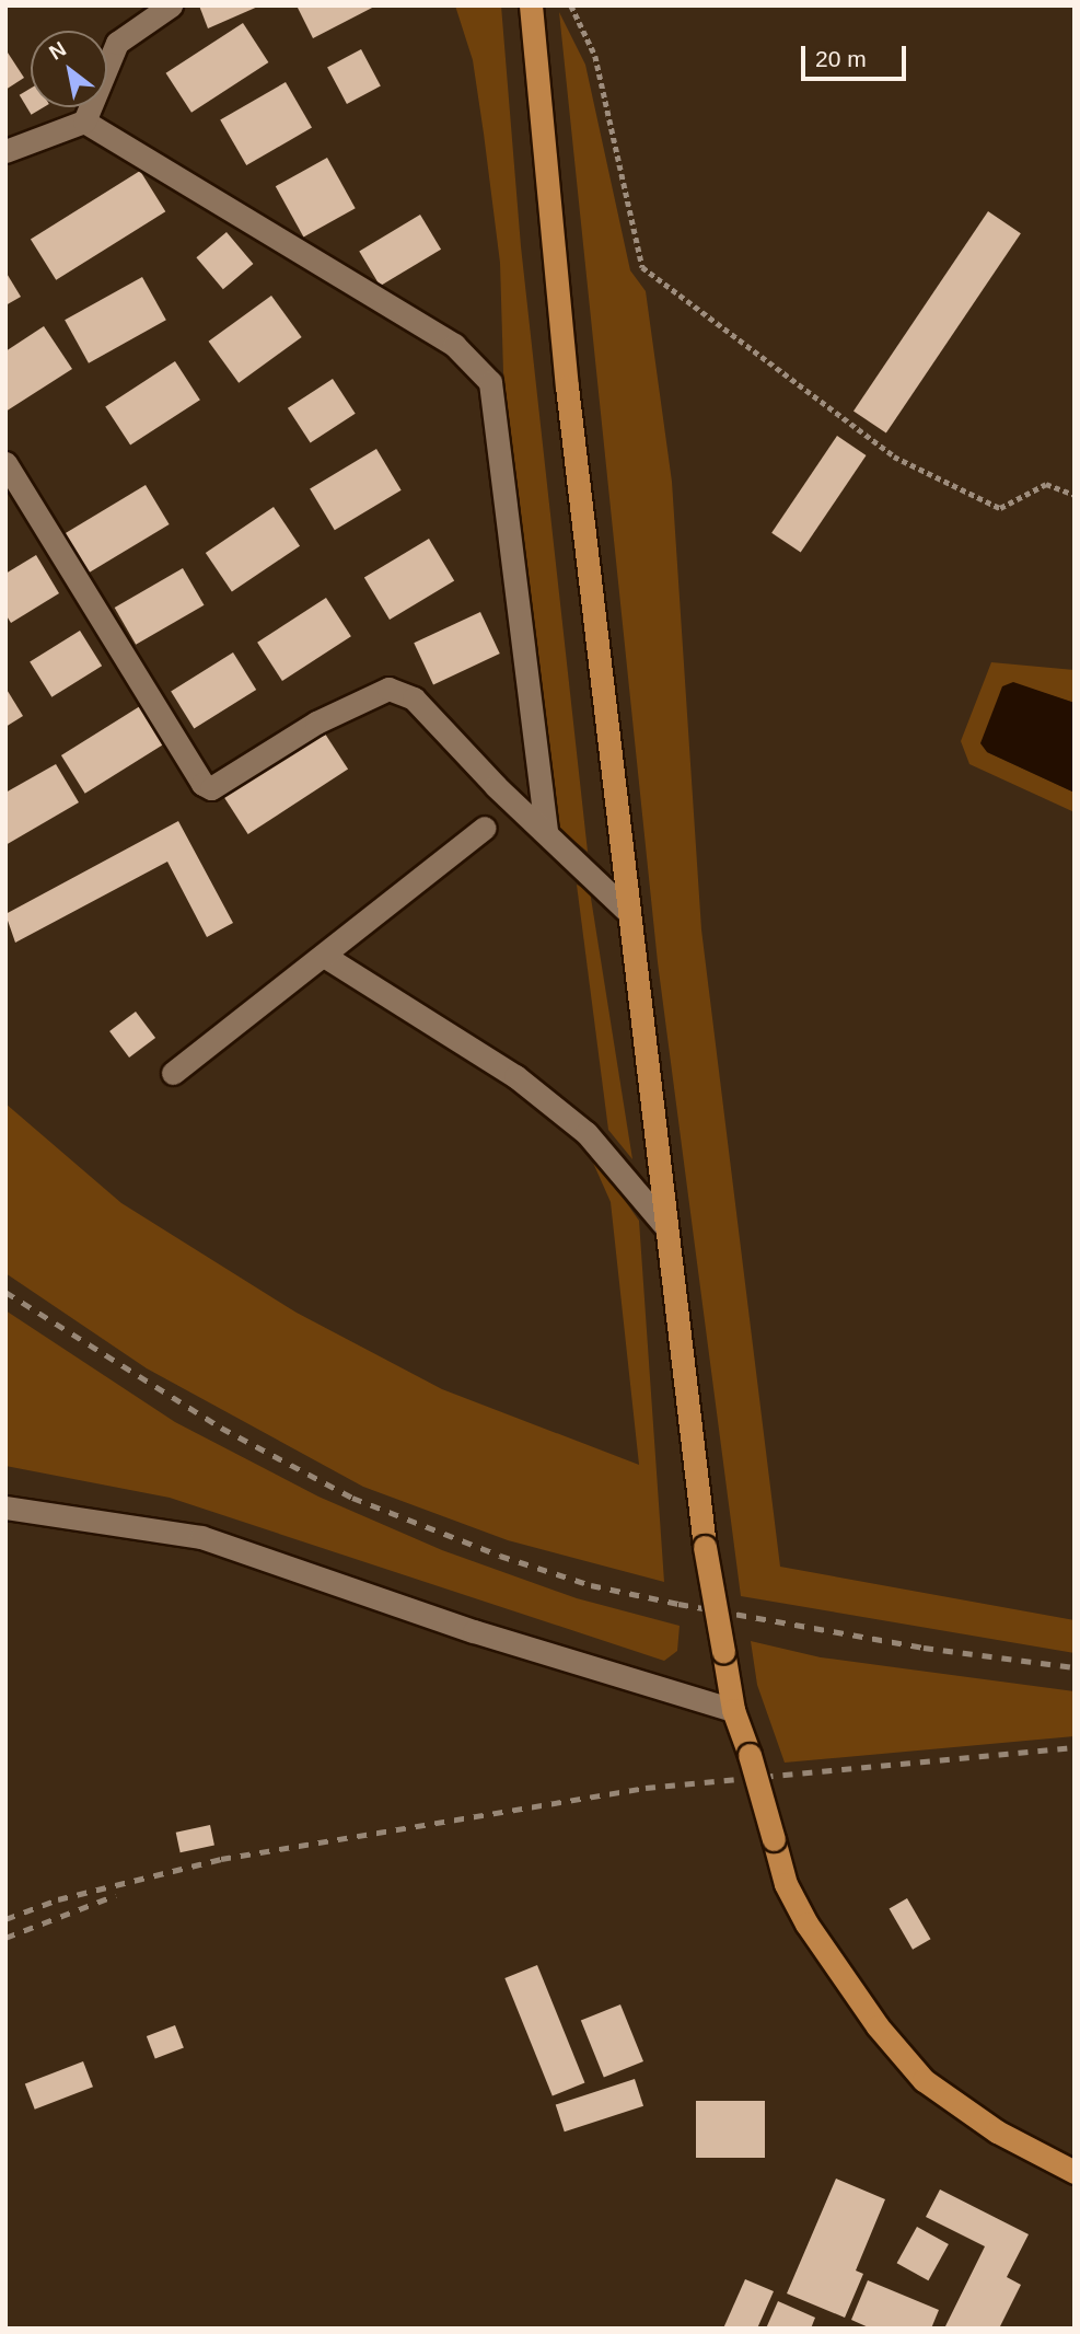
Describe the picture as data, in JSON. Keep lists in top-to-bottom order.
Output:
{
  "scale_bar": "20 m",
  "north": "top left"
}
